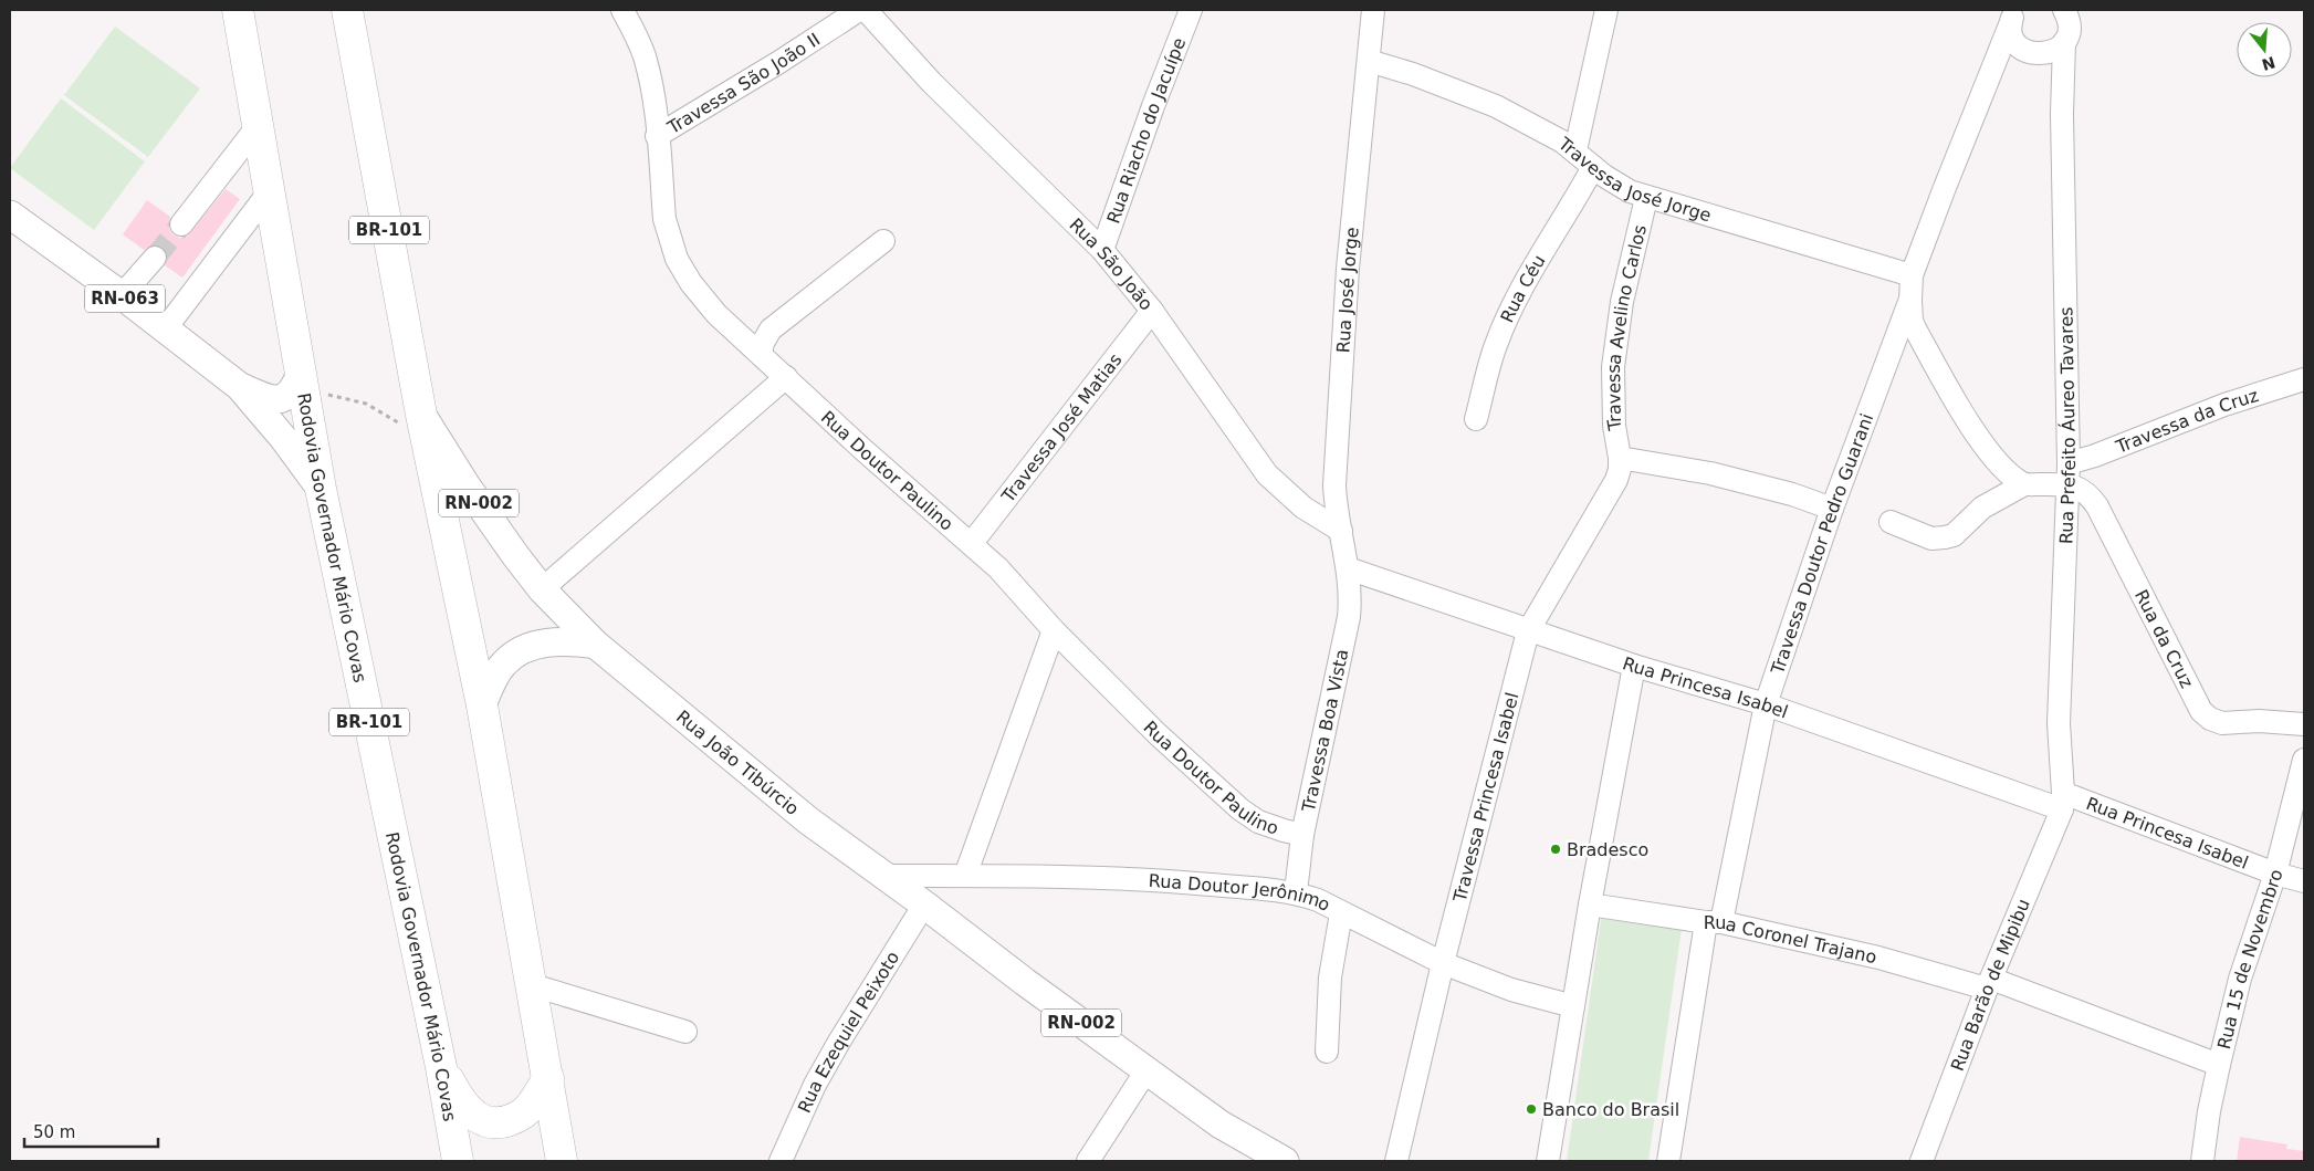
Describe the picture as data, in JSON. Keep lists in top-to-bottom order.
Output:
{
  "streets": {
    "highway": ["BR-101", "Rodovia Governador Mário Covas"],
    "main road": ["RN-063", "RN-002", "Rua João Tibúrcio"],
    "street": [
      "Travessa São João II",
      "Rua Riacho do Jacuípe",
      "Travessa José Jorge",
      "Rua São João",
      "Rua Céu",
      "Rua José Jorge",
      "Travessa Avelino Carlos",
      "Travessa da Cruz",
      "Rua Prefeito Áureo Tavares",
      "Travessa José Matias",
      "Rua Doutor Paulino",
      "Travessa Doutor Pedro Guarani",
      "Rua da Cruz",
      "Rua Princesa Isabel",
      "Travessa Boa Vista",
      "Travessa Princesa Isabel",
      "Rua Doutor Jerônimo",
      "Rua Coronel Trajano",
      "Rua 15 de Novembro",
      "Rua Barão de Mipibu",
      "Rua Ezequiel Peixoto"
    ]
  },
  "crossings": [
    ["Travessa São João II", "Rua Doutor Paulino"],
    ["Rua Riacho do Jacuípe", "Rua São João"],
    ["Travessa José Jorge", "Rua Céu"],
    ["Travessa José Jorge", "Rua José Jorge"],
    ["Travessa José Jorge", "Travessa Avelino Carlos"],
    ["BR-101", "Rua João Tibúrcio"],
    ["Rua São João", "Rua José Jorge"],
    ["Rua São João", "Travessa José Matias"],
    ["Rua José Jorge", "Rua Princesa Isabel"],
    ["Rua José Jorge", "Travessa Boa Vista"],
    ["RN-063", "Rodovia Governador Mário Covas"],
    ["Travessa Avelino Carlos", "Travessa Doutor Pedro Guarani"],
    ["Travessa Avelino Carlos", "Rua Princesa Isabel"],
    ["Travessa Avelino Carlos", "Travessa Princesa Isabel"],
    ["Travessa da Cruz", "Rua Prefeito Áureo Tavares"],
    ["Rua Prefeito Áureo Tavares", "Rua da Cruz"],
    ["Rua Prefeito Áureo Tavares", "Rua Princesa Isabel"],
    ["Rua Prefeito Áureo Tavares", "Rua Barão de Mipibu"],
    ["Travessa José Matias", "Rua Doutor Paulino"],
    ["Rua Doutor Paulino", "Travessa Boa Vista"],
    ["RN-002", "Rua João Tibúrcio"],
    ["RN-002", "Rua Doutor Jerônimo"],
    ["RN-002", "Rua Ezequiel Peixoto"],
    ["Travessa Doutor Pedro Guarani", "Rua Princesa Isabel"],
    ["Travessa Doutor Pedro Guarani", "Rua Coronel Trajano"],
    ["Rua Princesa Isabel", "Travessa Boa Vista"],
    ["Rua Princesa Isabel", "Travessa Princesa Isabel"],
    ["Rua Princesa Isabel", "Rua 15 de Novembro"],
    ["Rua Princesa Isabel", "Rua Barão de Mipibu"],
    ["Travessa Boa Vista", "Rua Doutor Jerônimo"],
    ["Rua João Tibúrcio", "Rua Doutor Jerônimo"],
    ["Travessa Princesa Isabel", "Rua Doutor Jerônimo"],
    ["Rua Coronel Trajano", "Rua 15 de Novembro"],
    ["Rua Coronel Trajano", "Rua Barão de Mipibu"]
  ],
  "places": ["Bradesco", "Banco do Brasil"],
  "scale_bar": "50 m",
  "north": "bottom"
}
